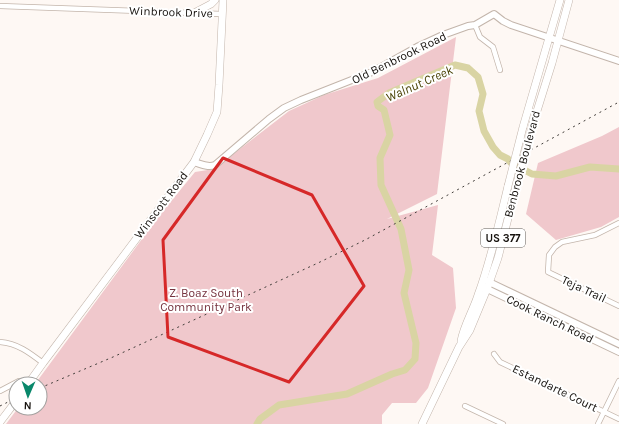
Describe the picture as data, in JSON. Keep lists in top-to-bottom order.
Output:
{
  "streets": {
    "main road": ["Benbrook Boulevard", "Winscott Road", "US 377"],
    "street": [
      "Winbrook Drive",
      "Old Benbrook Road",
      "Teja Trail",
      "Cook Ranch Road",
      "Estandarte Court"
    ]
  },
  "crossings": [
    ["Winbrook Drive", "Winscott Road"],
    ["Old Benbrook Road", "Benbrook Boulevard"],
    ["Old Benbrook Road", "Winscott Road"],
    ["Benbrook Boulevard", "Cook Ranch Road"]
  ],
  "water": ["Walnut Creek"],
  "parks": ["Z. Boaz South Community Park"],
  "north": "bottom"
}
